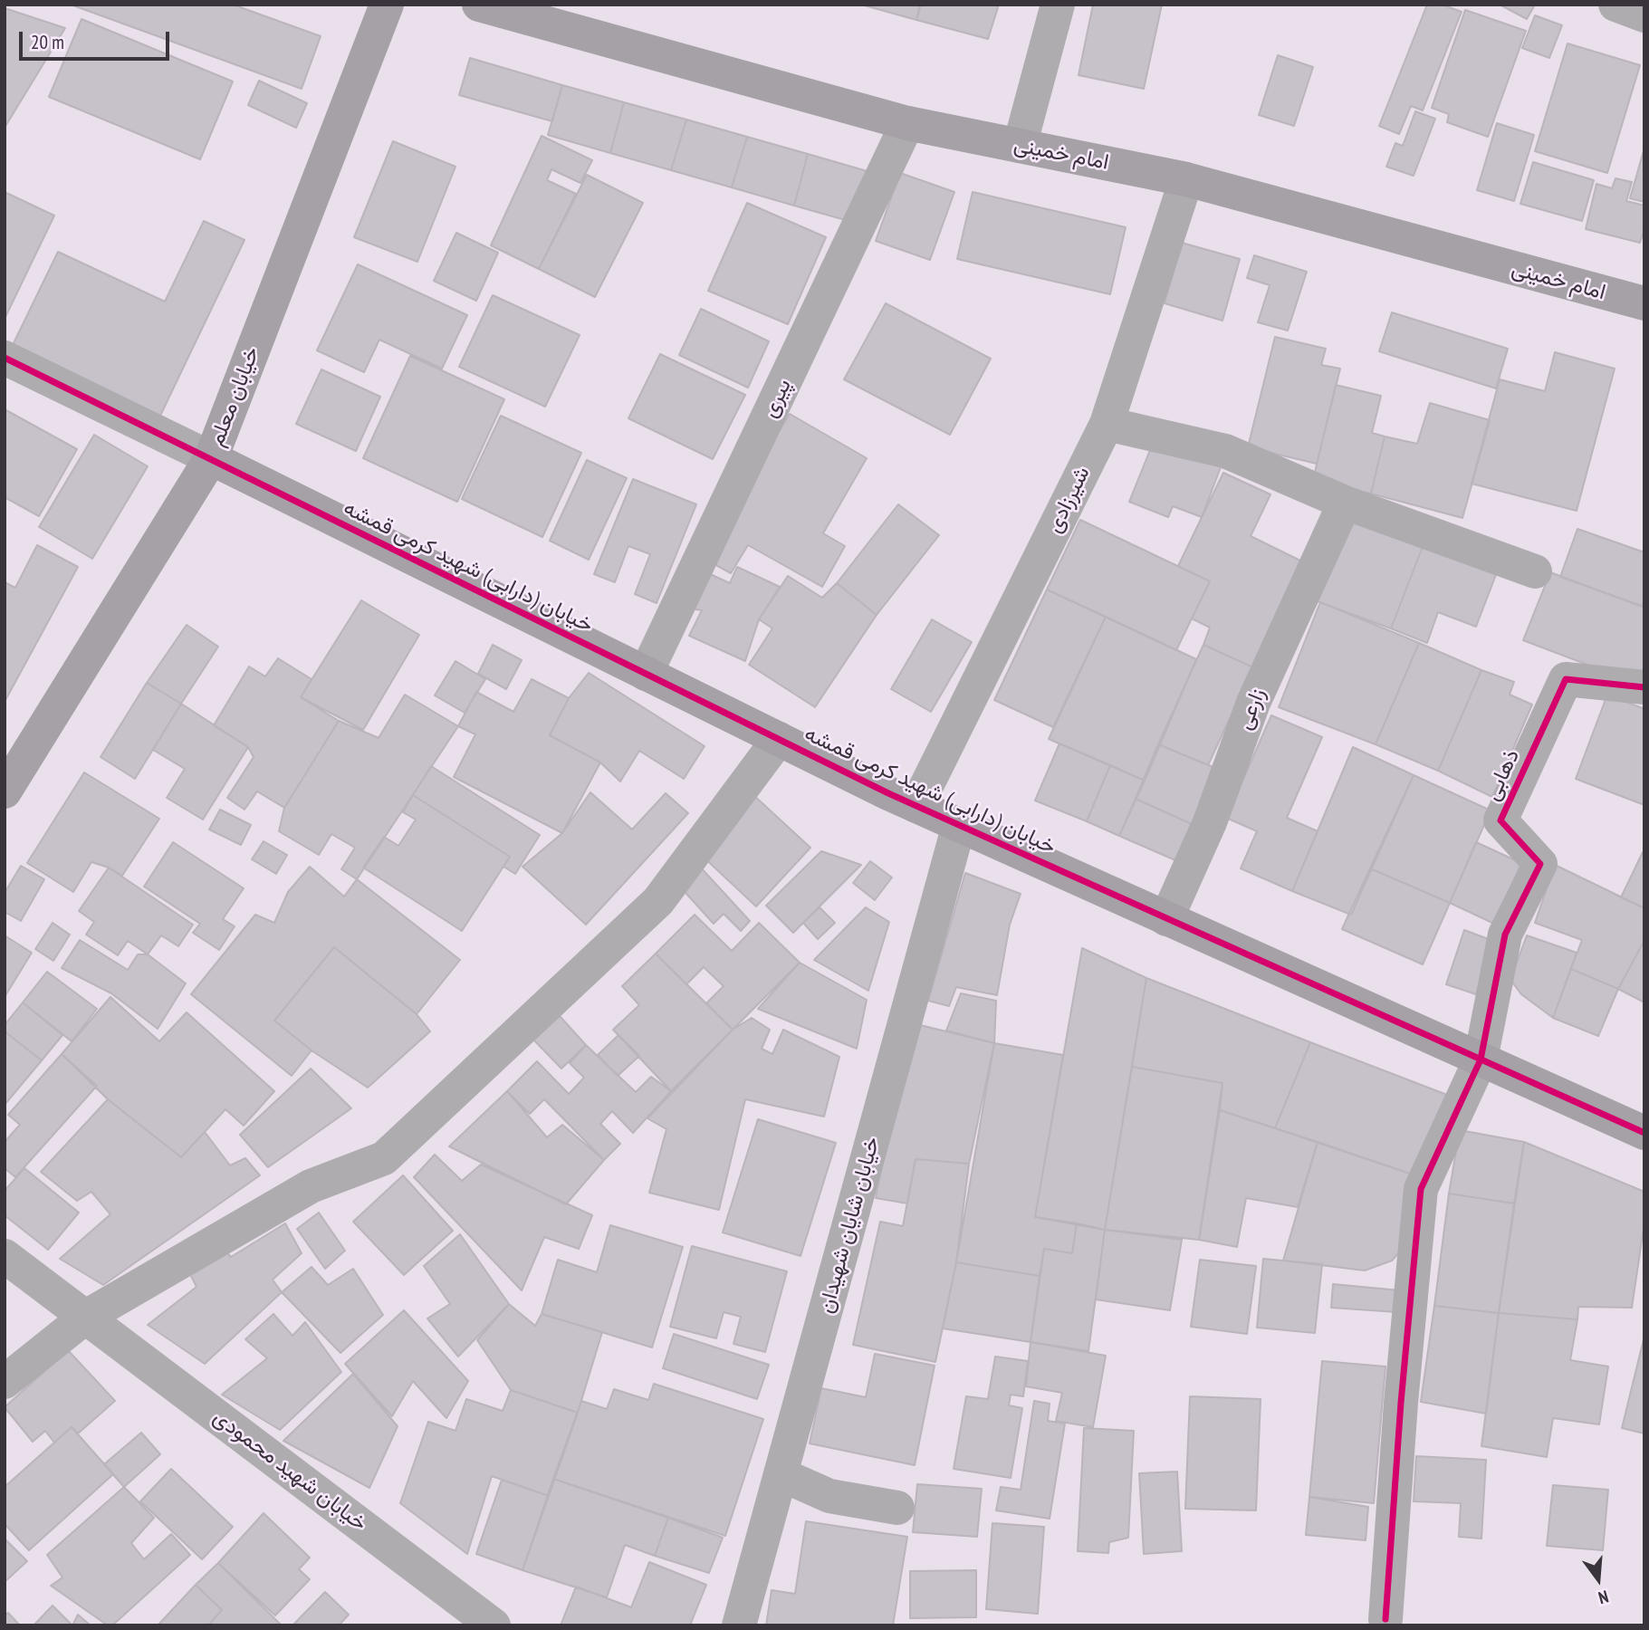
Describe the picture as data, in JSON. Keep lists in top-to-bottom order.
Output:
{
  "streets": {
    "street": [
      "امام خمینی",
      "خیابان معلم",
      "پیری",
      "شیرزادی",
      "خیابان (دارابی) شهید کرمی قمشه",
      "زارعی",
      "ذهابی",
      "خیابان شایان شهیدان",
      "خیابان شهید محمودی"
    ]
  },
  "crossings": [
    ["امام خمینی", "پیری"],
    ["امام خمینی", "شیرزادی"],
    ["خیابان معلم", "خیابان (دارابی) شهید کرمی قمشه"],
    ["پیری", "خیابان (دارابی) شهید کرمی قمشه"],
    ["شیرزادی", "خیابان (دارابی) شهید کرمی قمشه"],
    ["خیابان (دارابی) شهید کرمی قمشه", "زارعی"],
    ["خیابان (دارابی) شهید کرمی قمشه", "ذهابی"],
    ["خیابان (دارابی) شهید کرمی قمشه", "خیابان شایان شهیدان"]
  ],
  "scale_bar": "20 m",
  "north": "bottom"
}
